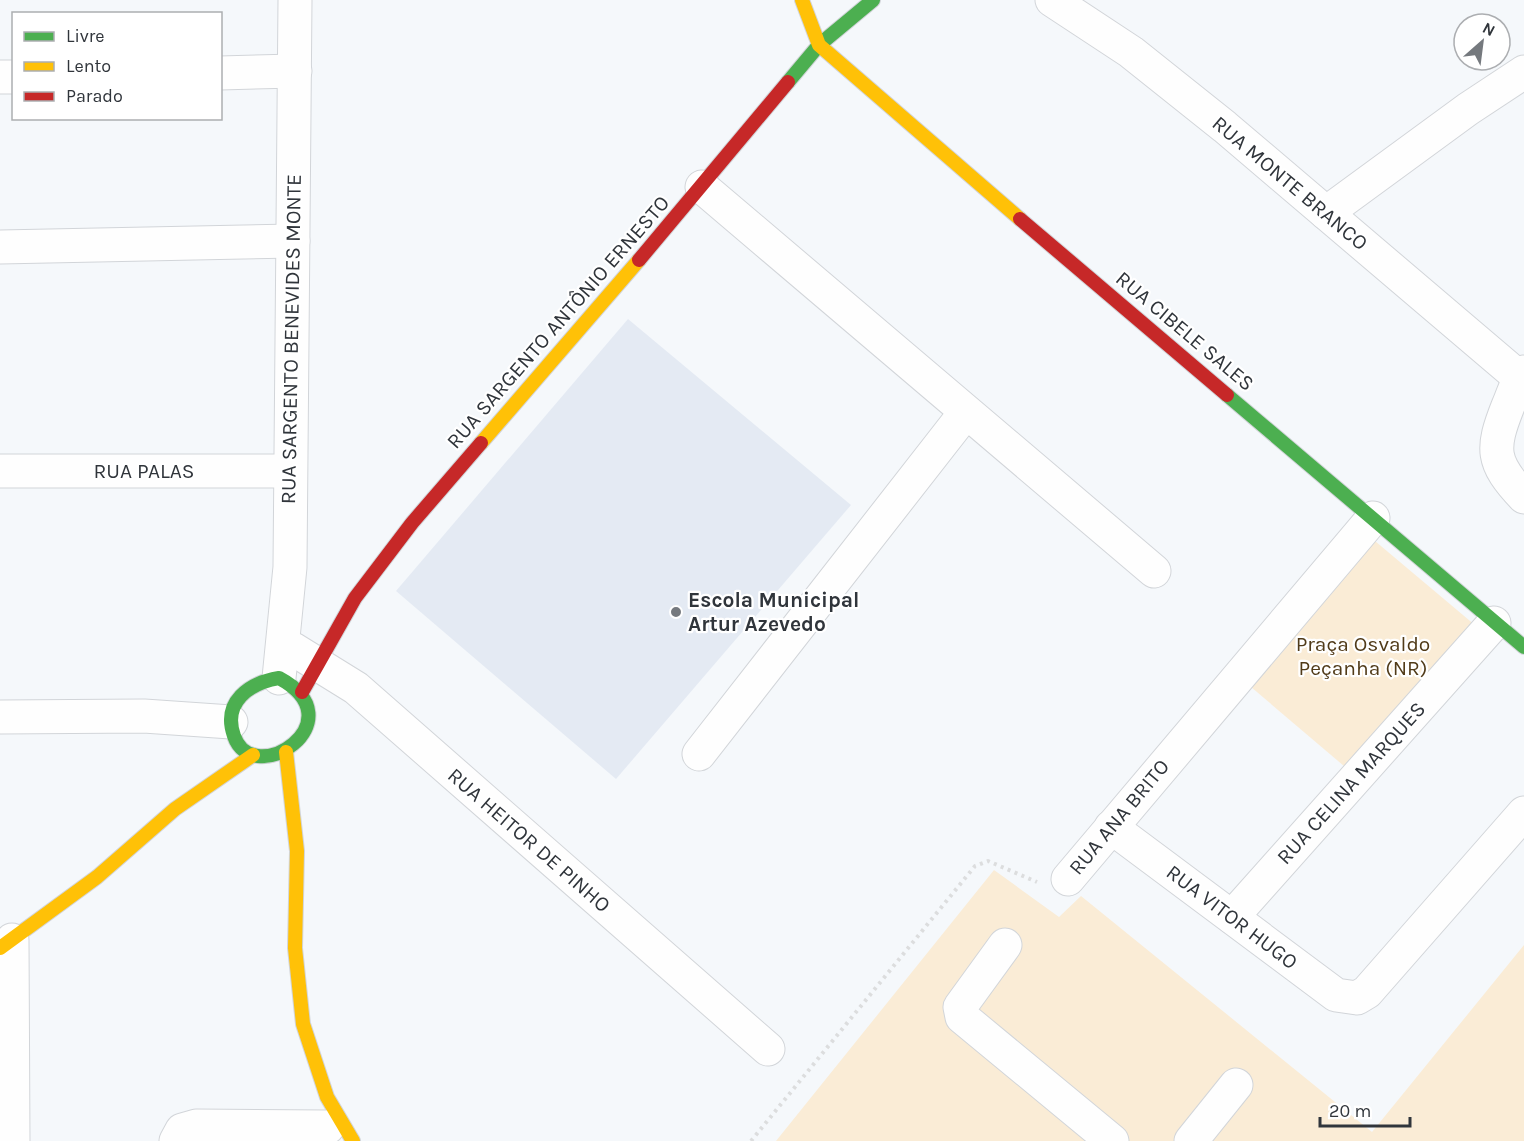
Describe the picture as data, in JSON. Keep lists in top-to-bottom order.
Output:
{
  "streets": {
    "street": [
      "RUA MONTE BRANCO",
      "RUA SARGENTO ANTÔNIO ERNESTO",
      "RUA CIBELE SALES",
      "RUA SARGENTO BENEVIDES MONTE",
      "RUA PALAS",
      "RUA CELINA MARQUES",
      "RUA ANA BRITO",
      "RUA HEITOR DE PINHO",
      "RUA VITOR HUGO"
    ]
  },
  "crossings": [
    ["RUA SARGENTO ANTÔNIO ERNESTO", "RUA CIBELE SALES"],
    ["RUA SARGENTO ANTÔNIO ERNESTO", "RUA SARGENTO BENEVIDES MONTE"],
    ["RUA SARGENTO ANTÔNIO ERNESTO", "RUA HEITOR DE PINHO"],
    ["RUA CIBELE SALES", "RUA CELINA MARQUES"],
    ["RUA CIBELE SALES", "RUA ANA BRITO"],
    ["RUA SARGENTO BENEVIDES MONTE", "RUA PALAS"],
    ["RUA SARGENTO BENEVIDES MONTE", "RUA HEITOR DE PINHO"],
    ["RUA CELINA MARQUES", "RUA VITOR HUGO"],
    ["RUA ANA BRITO", "RUA VITOR HUGO"]
  ],
  "parks": ["Praça Osvaldo Peçanha (NR)"],
  "places": ["Escola Municipal Artur Azevedo"],
  "legend": ["Livre", "Lento", "Parado"],
  "scale_bar": "20 m",
  "north": "top right"
}
